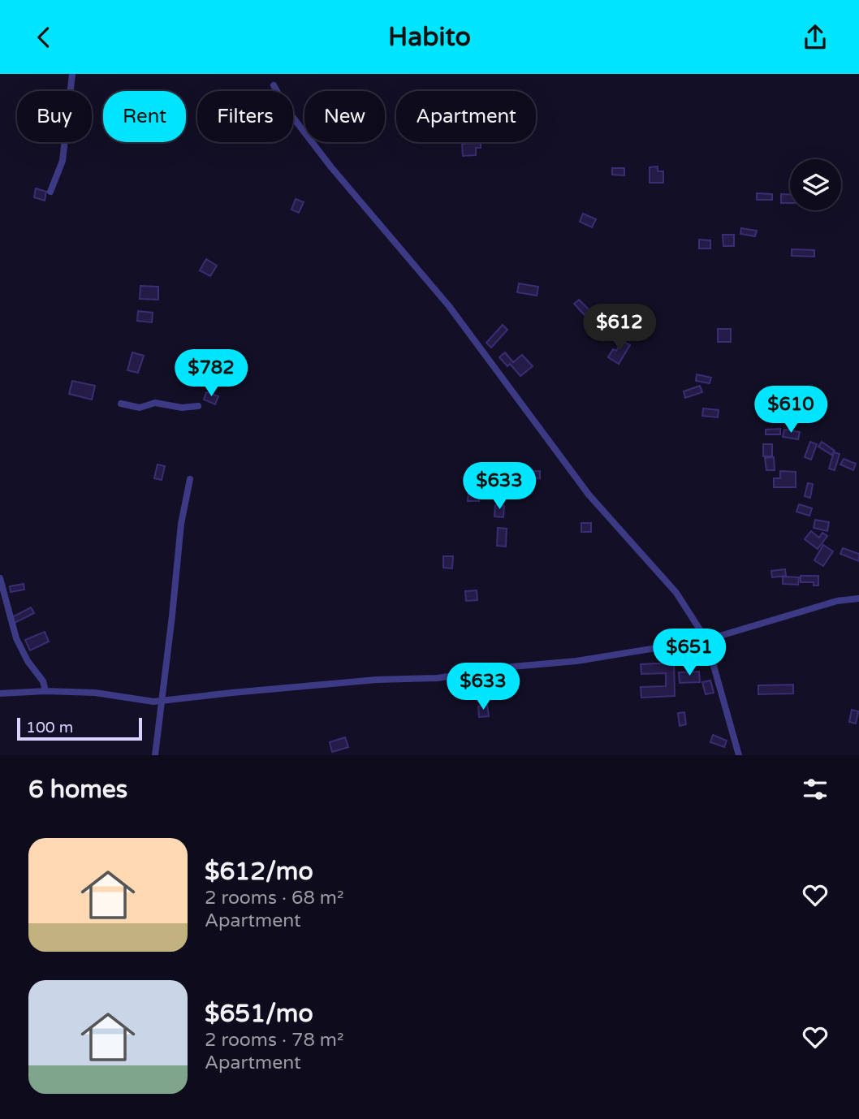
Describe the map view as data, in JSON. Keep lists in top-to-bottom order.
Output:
{
  "scale_bar": "100 m",
  "page": {
    "header": "Habito",
    "chip": [
      "Buy",
      "Rent",
      "Filters",
      "New",
      "Apartment"
    ],
    "price": [
      "$612",
      "$782",
      "$610",
      "$633",
      "$651",
      "$633"
    ],
    "scale": "100 m",
    "heading": "6 homes",
    "list": [
      {
        "name": "$612/mo",
        "note": "2 rooms · 68 m² · Apartment"
      },
      {
        "name": "$651/mo",
        "note": "2 rooms · 78 m² · Apartment"
      }
    ]
  }
}
